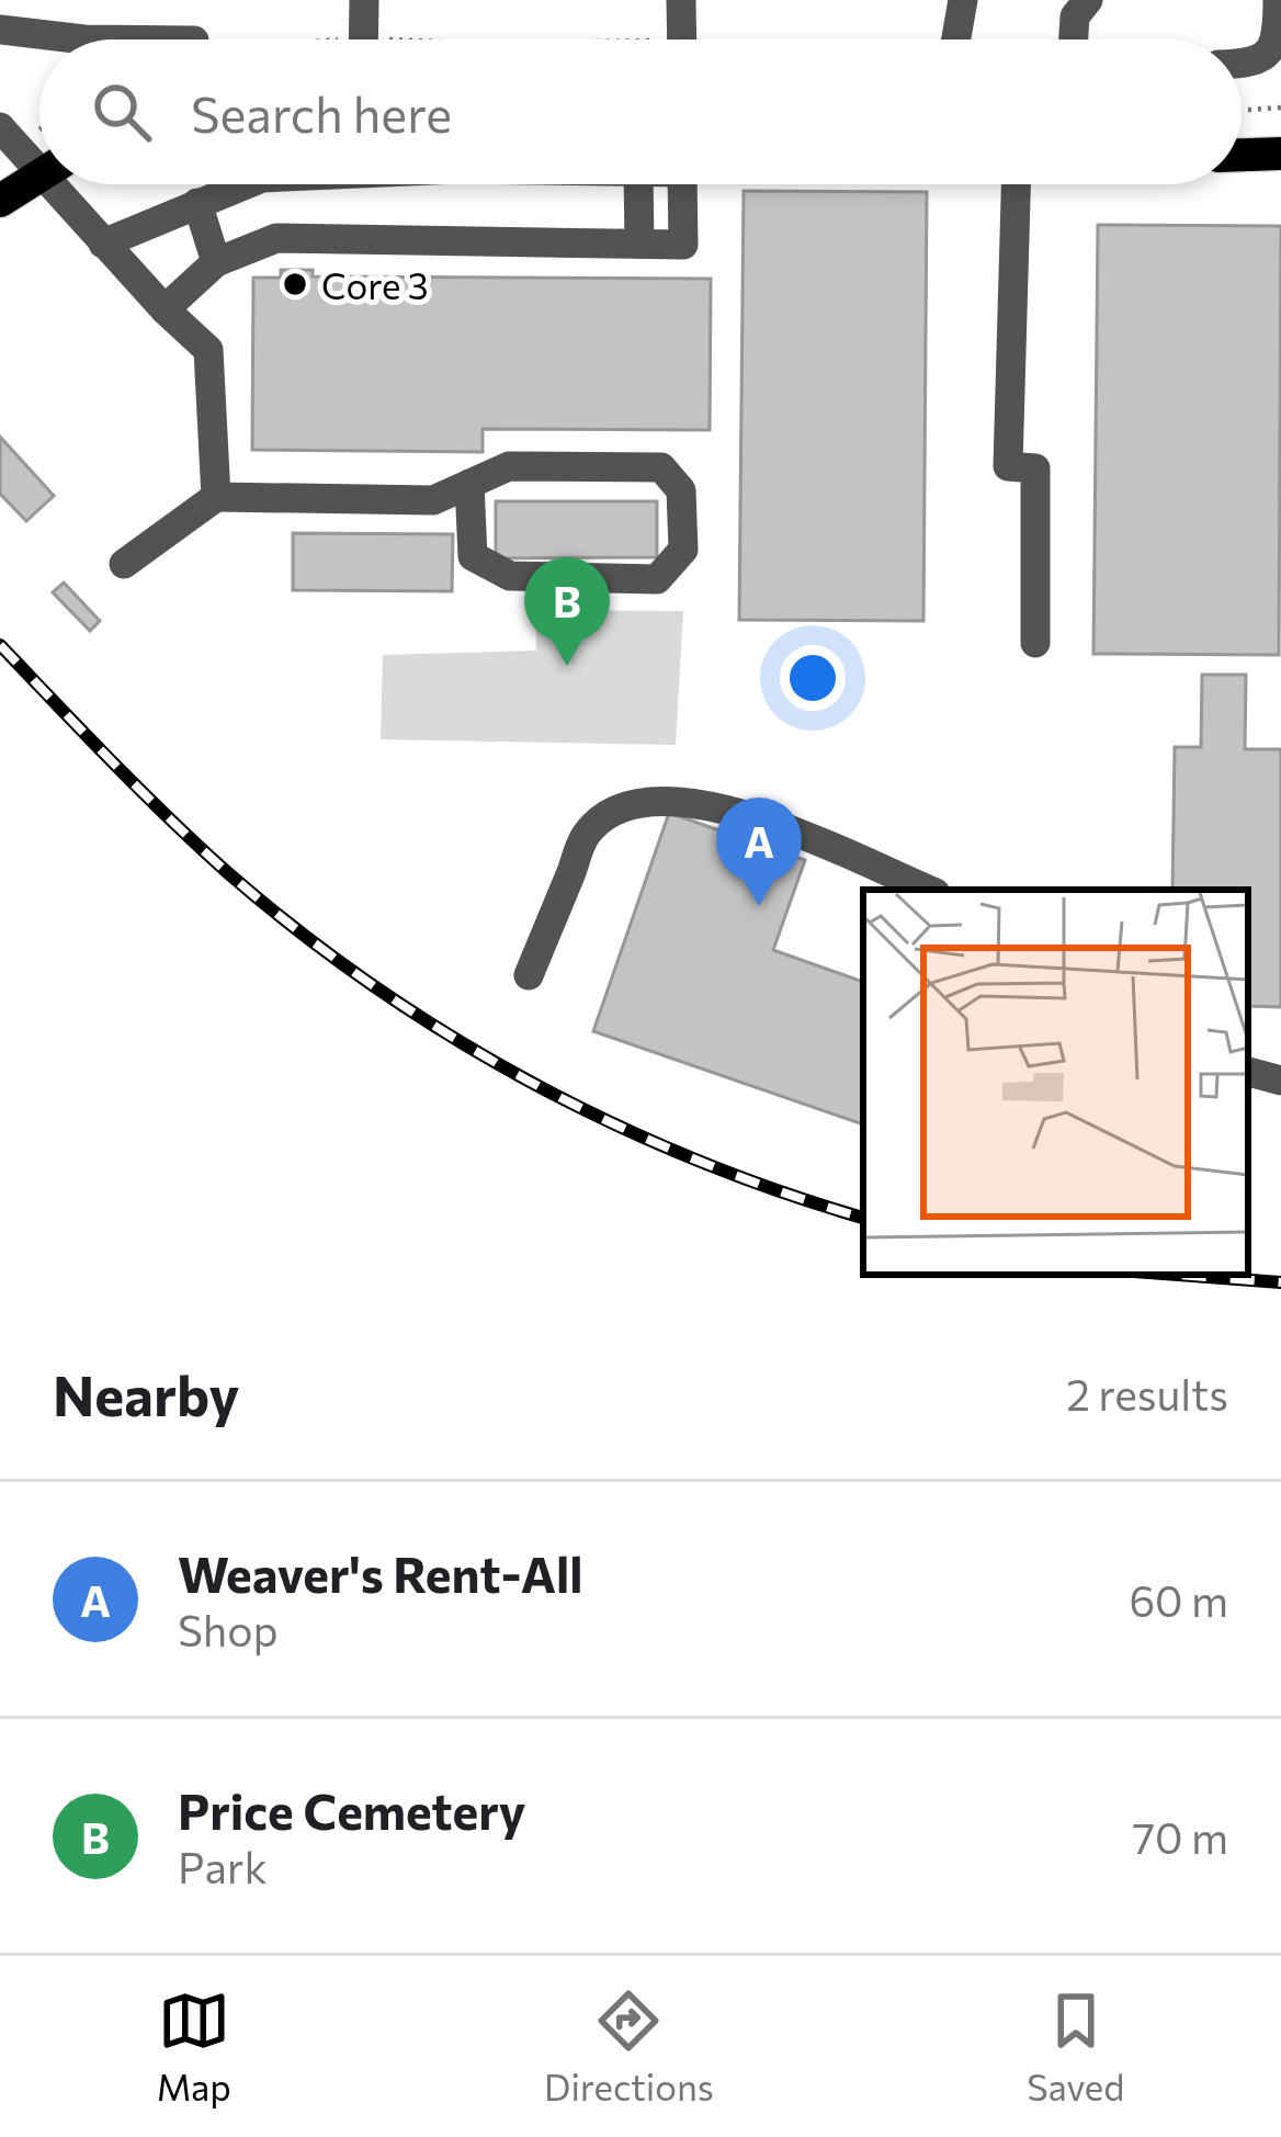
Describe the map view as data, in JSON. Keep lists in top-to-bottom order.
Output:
{
  "places": ["Core 3"],
  "page": {
    "search": "Search here",
    "pins": ["B", "A"],
    "heading": ["Nearby", "2 results"],
    "list": [
      {
        "mark": "A",
        "name": "Weaver's Rent-All",
        "note": "Shop",
        "value": "60 m"
      },
      {
        "mark": "B",
        "name": "Price Cemetery",
        "note": "Park",
        "value": "70 m"
      }
    ],
    "nav": ["Map", "Directions", "Saved"]
  }
}
